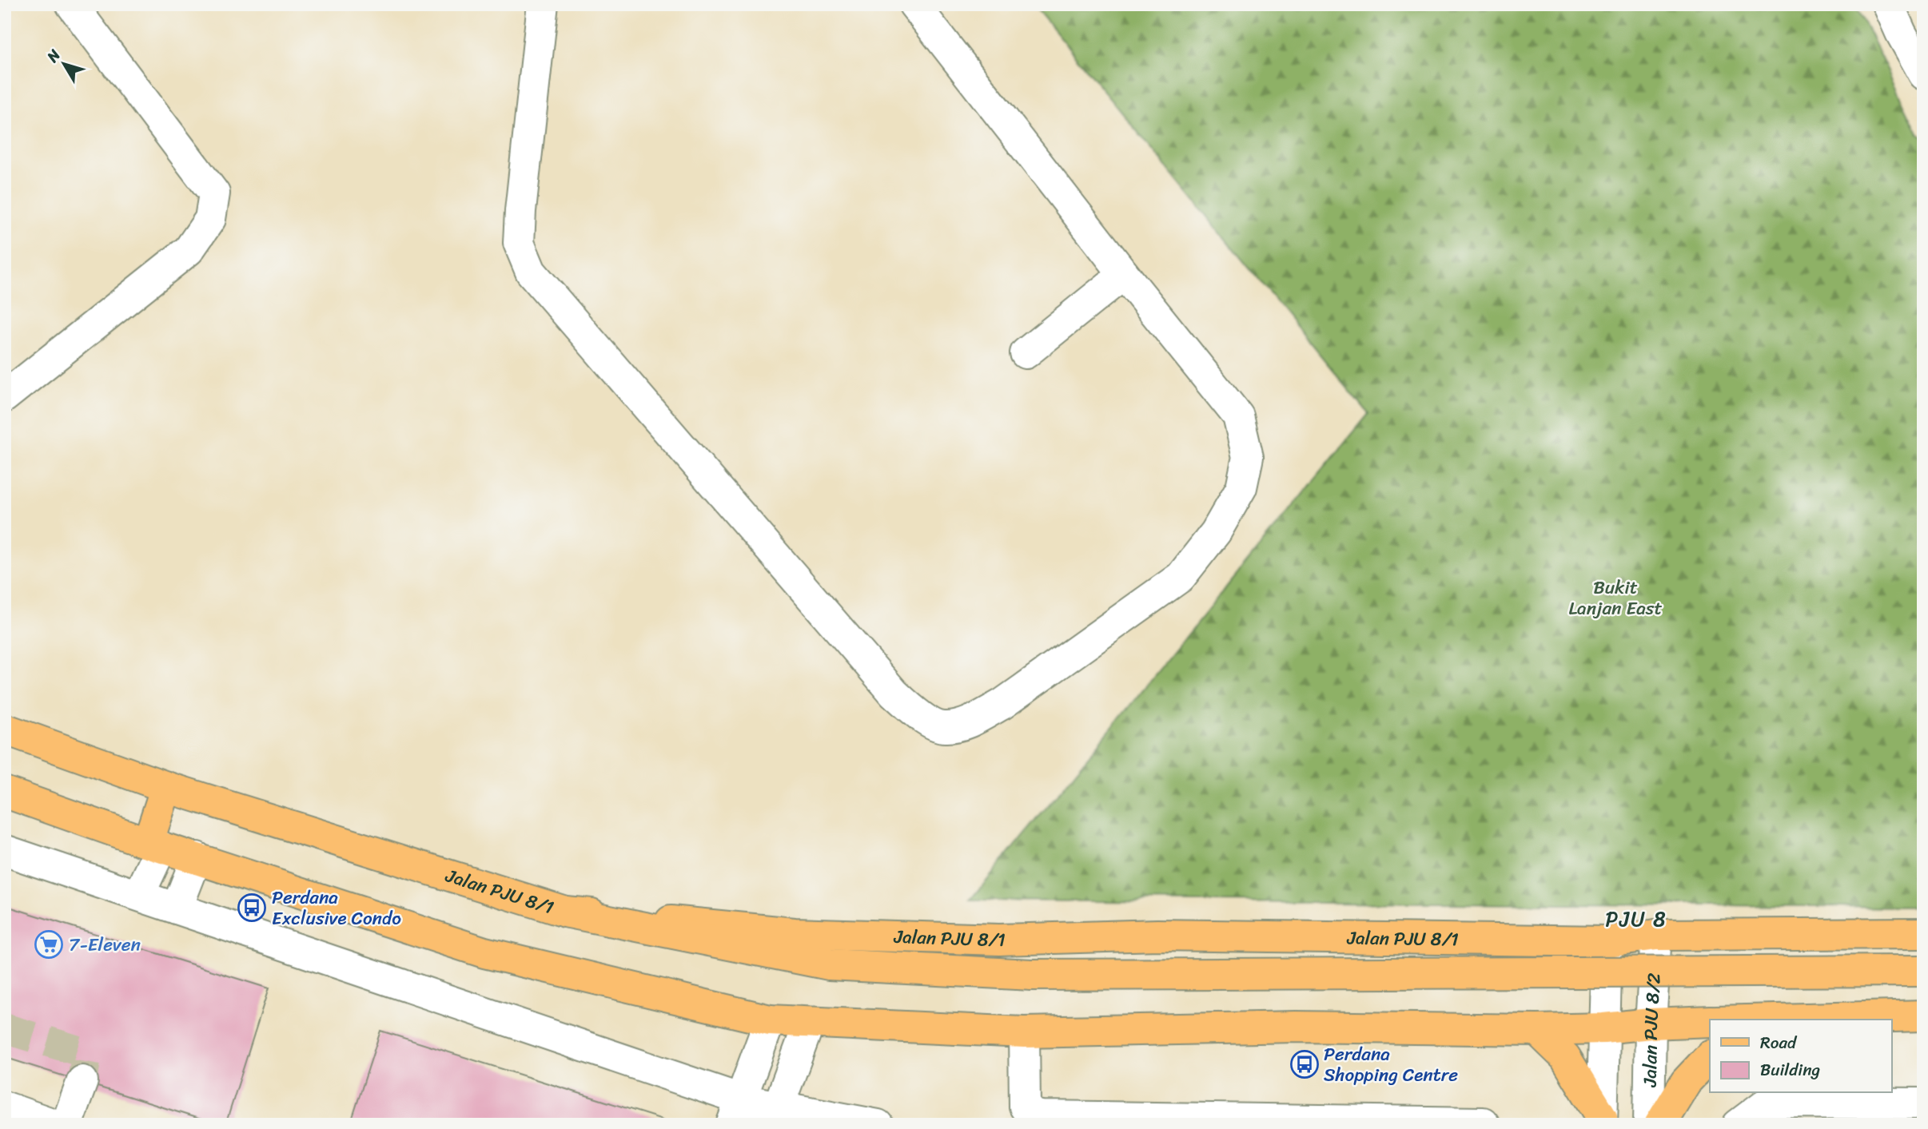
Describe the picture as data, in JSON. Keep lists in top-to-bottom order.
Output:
{
  "streets": {
    "main road": ["Jalan PJU 8/1"],
    "street": ["Jalan PJU 8/2"]
  },
  "crossings": [
    ["Jalan PJU 8/1", "Jalan PJU 8/2"]
  ],
  "districts": ["PJU 8"],
  "parks": ["Bukit Lanjan East"],
  "places": {
    "bus stop": ["Perdana Exclusive Condo", "Perdana Shopping Centre"],
    "supermarket": ["7-Eleven"]
  },
  "legend": ["Road", "Building"],
  "north": "top left"
}
